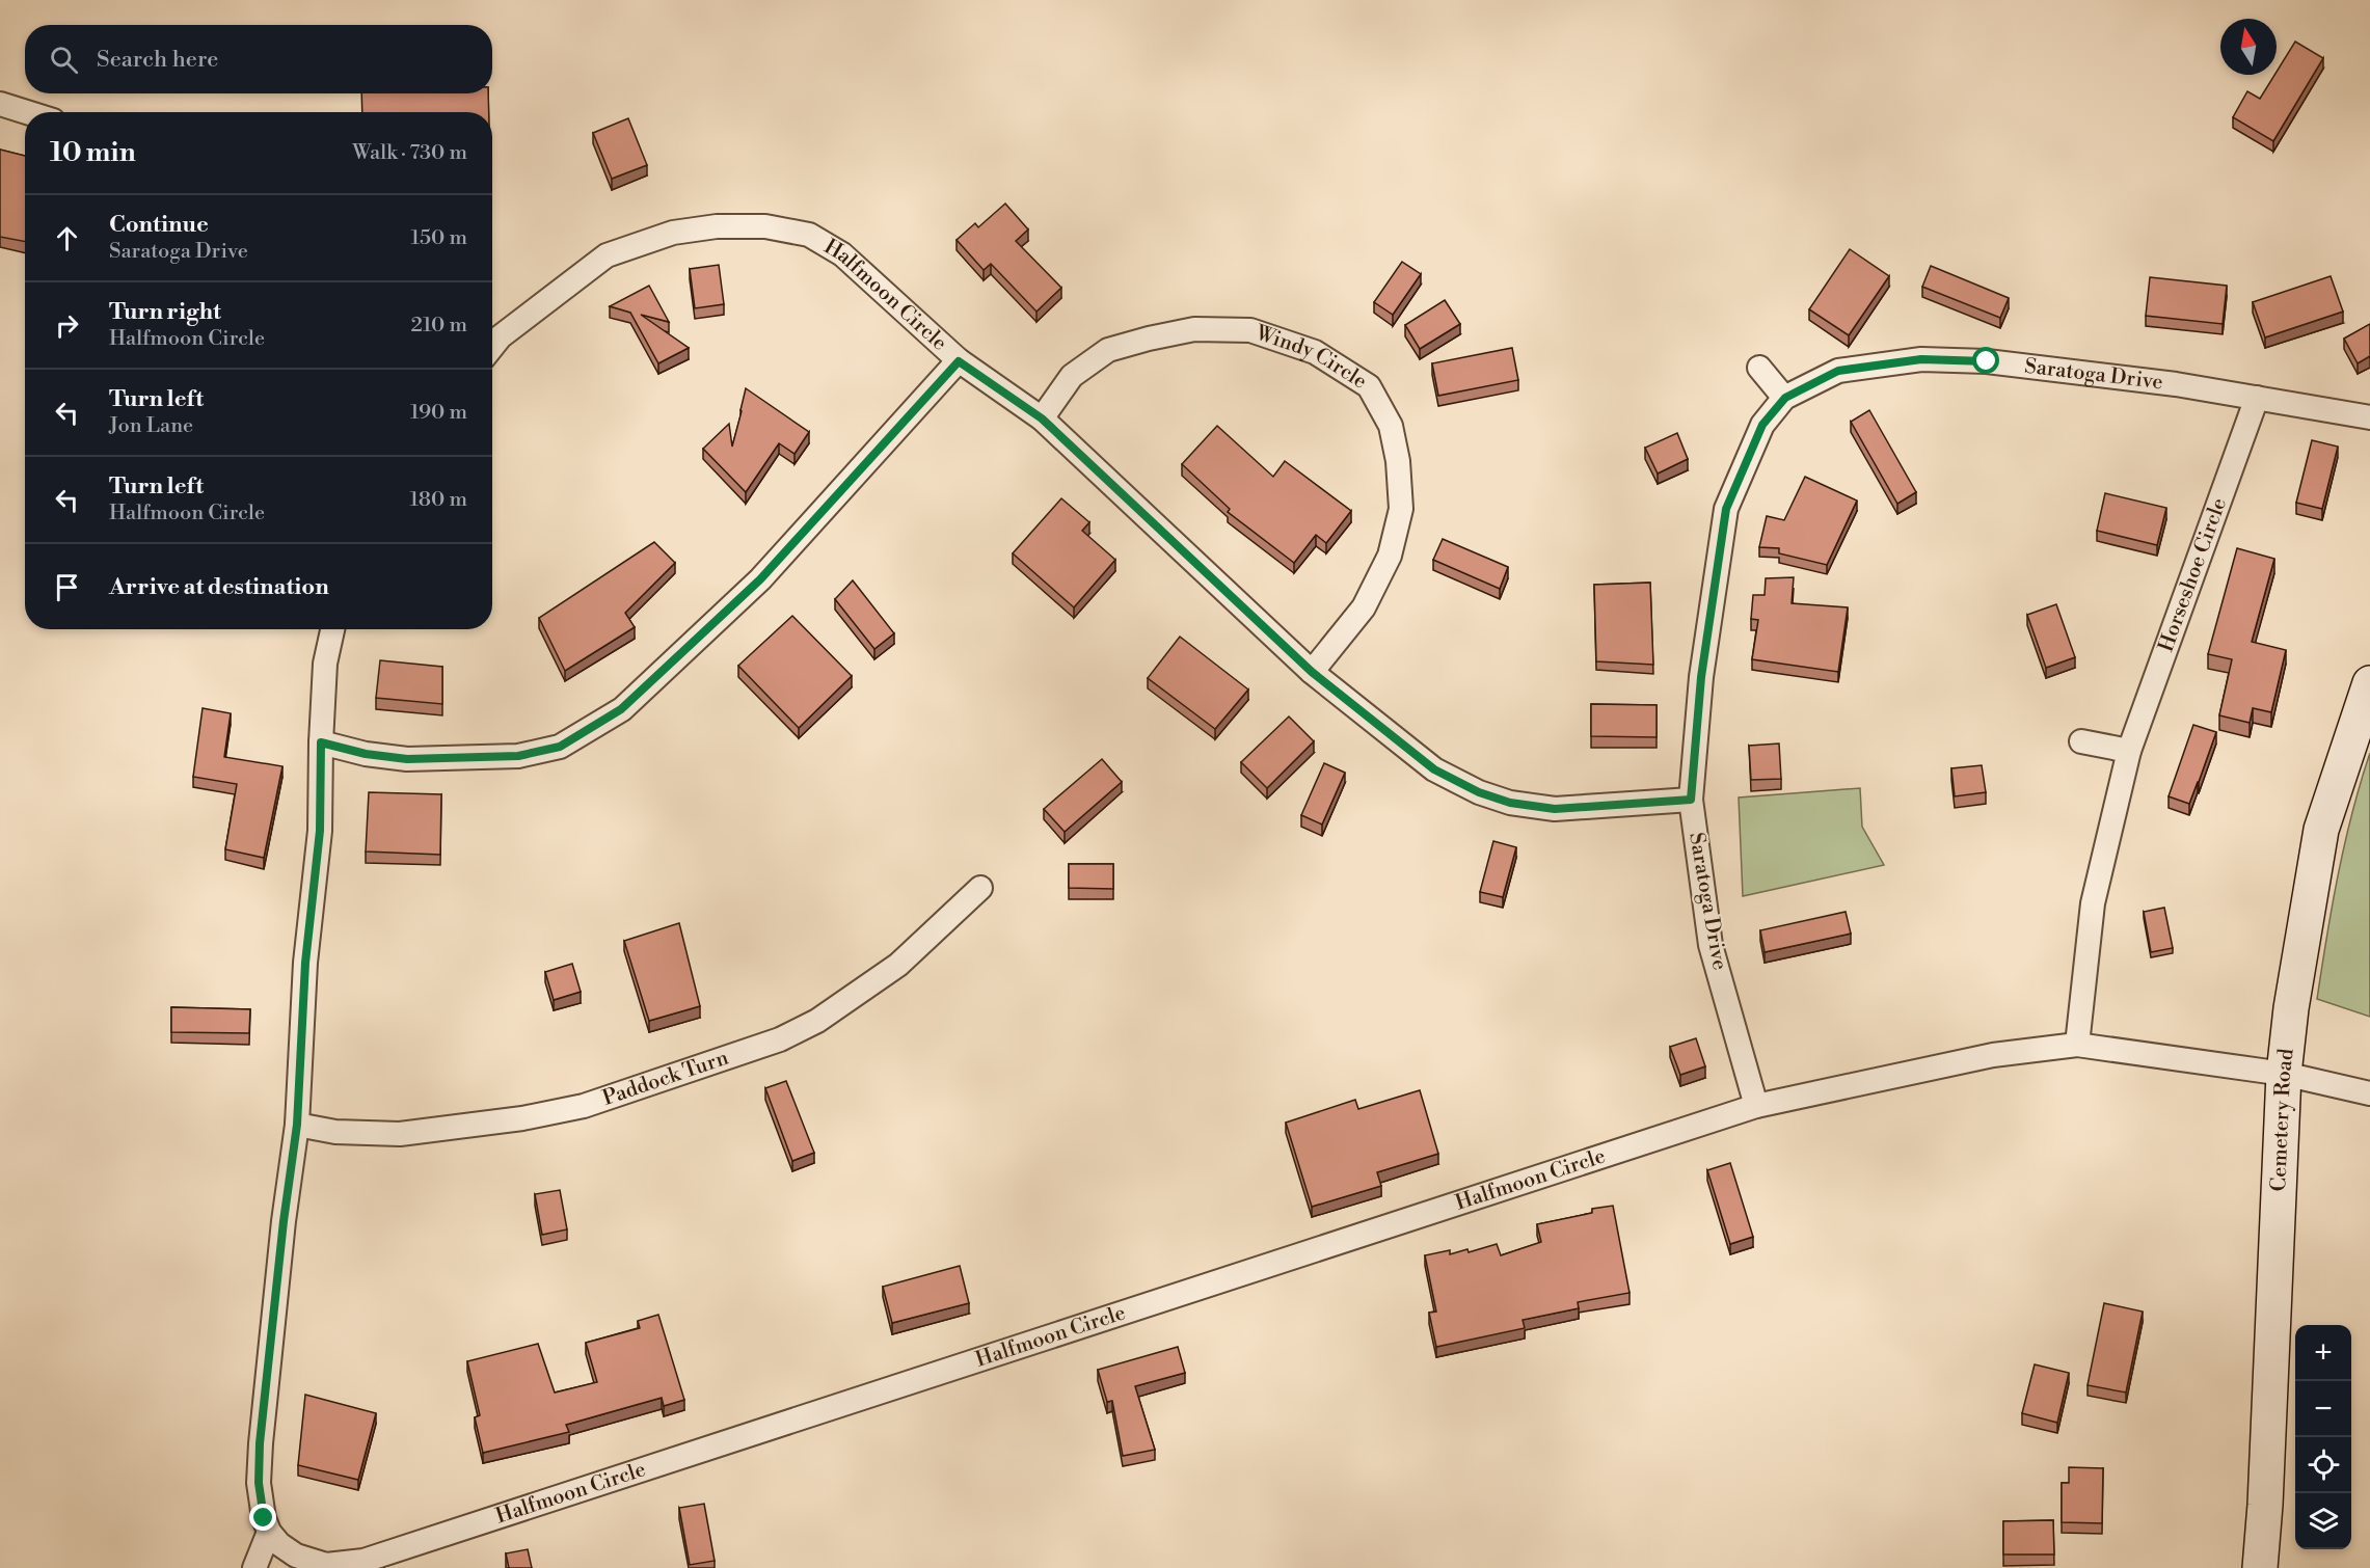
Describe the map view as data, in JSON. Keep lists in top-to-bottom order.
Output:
{
  "streets": {
    "street": [
      "Halfmoon Circle",
      "Windy Circle",
      "Saratoga Drive",
      "Horseshoe Circle",
      "Paddock Turn",
      "Cemetery Road"
    ]
  },
  "crossings": [
    ["Halfmoon Circle", "Windy Circle"],
    ["Halfmoon Circle", "Saratoga Drive"],
    ["Saratoga Drive", "Horseshoe Circle"]
  ],
  "north": "top",
  "page": {
    "search": "Search here",
    "heading": ["10 min", "Walk · 730 m"],
    "list": [
      ["Continue", "Saratoga Drive", "150 m"],
      ["Turn right", "Halfmoon Circle", "210 m"],
      ["Turn left", "Jon Lane", "190 m"],
      ["Turn left", "Halfmoon Circle", "180 m"],
      "Arrive at destination"
    ],
    "map_buttons": ["+", "−"]
  }
}
